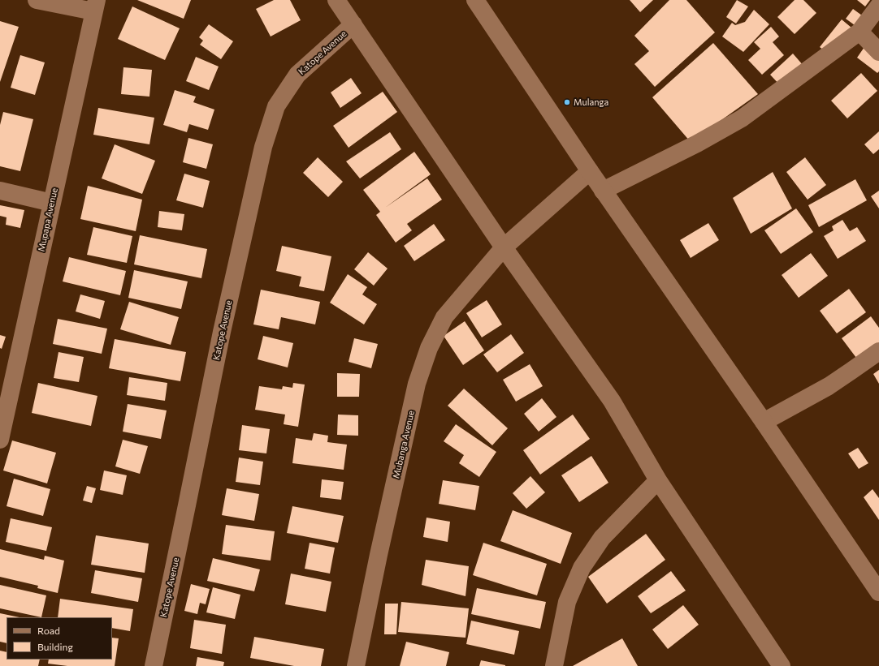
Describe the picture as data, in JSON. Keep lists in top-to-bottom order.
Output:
{
  "streets": {
    "street": ["Katope Avenue", "Mupapa Avenue", "Mubanga Avenue"]
  },
  "places": ["Mulanga"],
  "legend": ["Road", "Building"]
}
